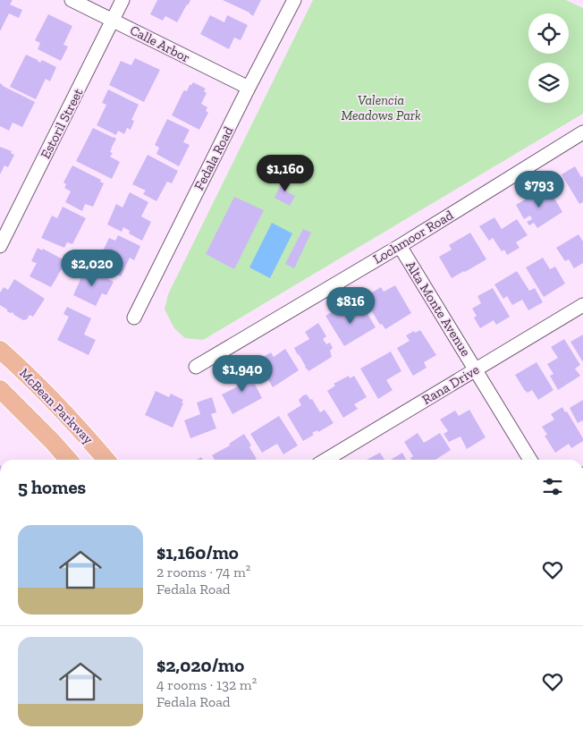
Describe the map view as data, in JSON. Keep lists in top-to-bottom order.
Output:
{
  "streets": {
    "main road": ["McBean Parkway"],
    "street": [
      "Calle Arbor",
      "Estoril Street",
      "Fedala Road",
      "Lochmoor Road",
      "Alta Monte Avenue",
      "Rana Drive"
    ]
  },
  "crossings": [
    ["Calle Arbor", "Estoril Street"],
    ["Calle Arbor", "Fedala Road"],
    ["Lochmoor Road", "Alta Monte Avenue"],
    ["Alta Monte Avenue", "Rana Drive"]
  ],
  "parks": ["Valencia Meadows Park"],
  "page": {
    "price": [
      "$1,160",
      "$793",
      "$2,020",
      "$816",
      "$1,940"
    ],
    "heading": "5 homes",
    "list": [
      {
        "name": "$1,160/mo",
        "note": "2 rooms · 74 m² · Fedala Road"
      },
      {
        "name": "$2,020/mo",
        "note": "4 rooms · 132 m² · Fedala Road"
      }
    ]
  }
}
